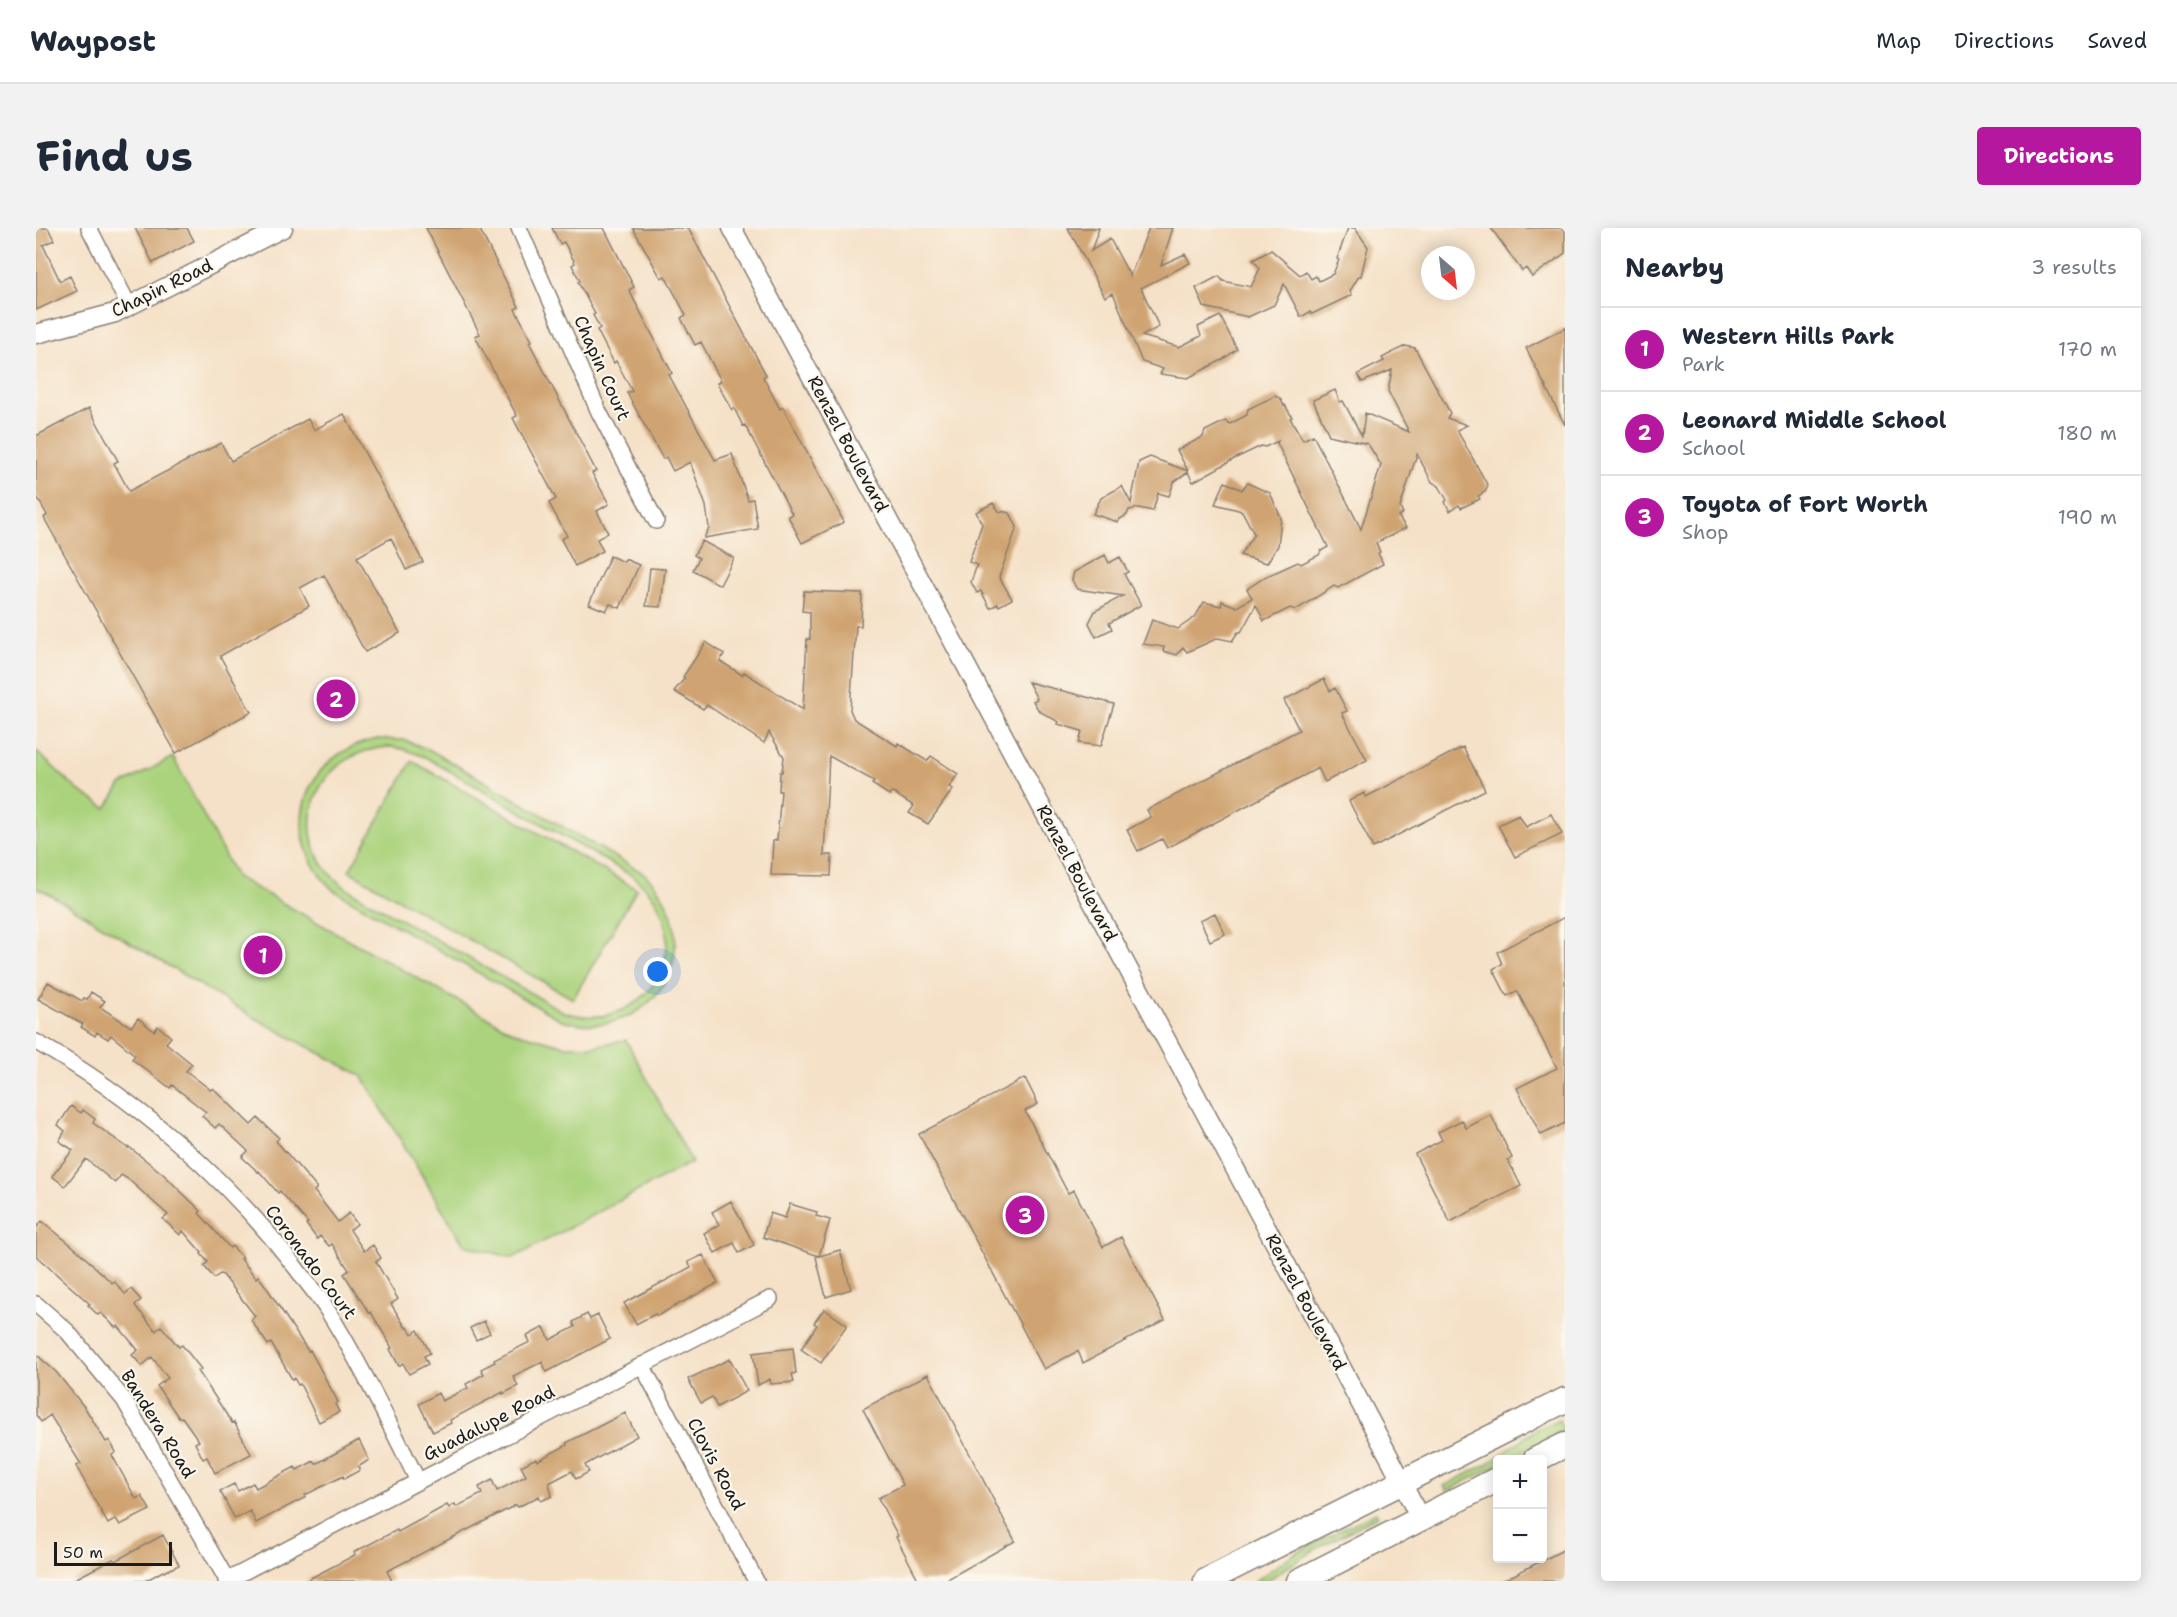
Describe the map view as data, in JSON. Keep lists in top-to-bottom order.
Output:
{
  "streets": {
    "street": [
      "Chapin Road",
      "Chapin Court",
      "Renzel Boulevard",
      "Coronado Court",
      "Guadalupe Road",
      "Bandera Road",
      "Clovis Road"
    ]
  },
  "crossings": [
    ["Coronado Court", "Guadalupe Road"],
    ["Guadalupe Road", "Bandera Road"],
    ["Guadalupe Road", "Clovis Road"]
  ],
  "scale_bar": "50 m",
  "north": "bottom right",
  "page": {
    "header": "Waypost",
    "nav": ["Map", "Directions", "Saved"],
    "buttons": "Directions",
    "title": "Find us",
    "heading": ["Nearby", "3 results"],
    "list": [
      {
        "mark": "1",
        "name": "Western Hills Park",
        "note": "Park",
        "value": "170 m"
      },
      {
        "mark": "2",
        "name": "Leonard Middle School",
        "note": "School",
        "value": "180 m"
      },
      {
        "mark": "3",
        "name": "Toyota of Fort Worth",
        "note": "Shop",
        "value": "190 m"
      }
    ],
    "pins": ["2", "1", "3"],
    "map_buttons": ["+", "−"],
    "scale": "50 m"
  }
}
